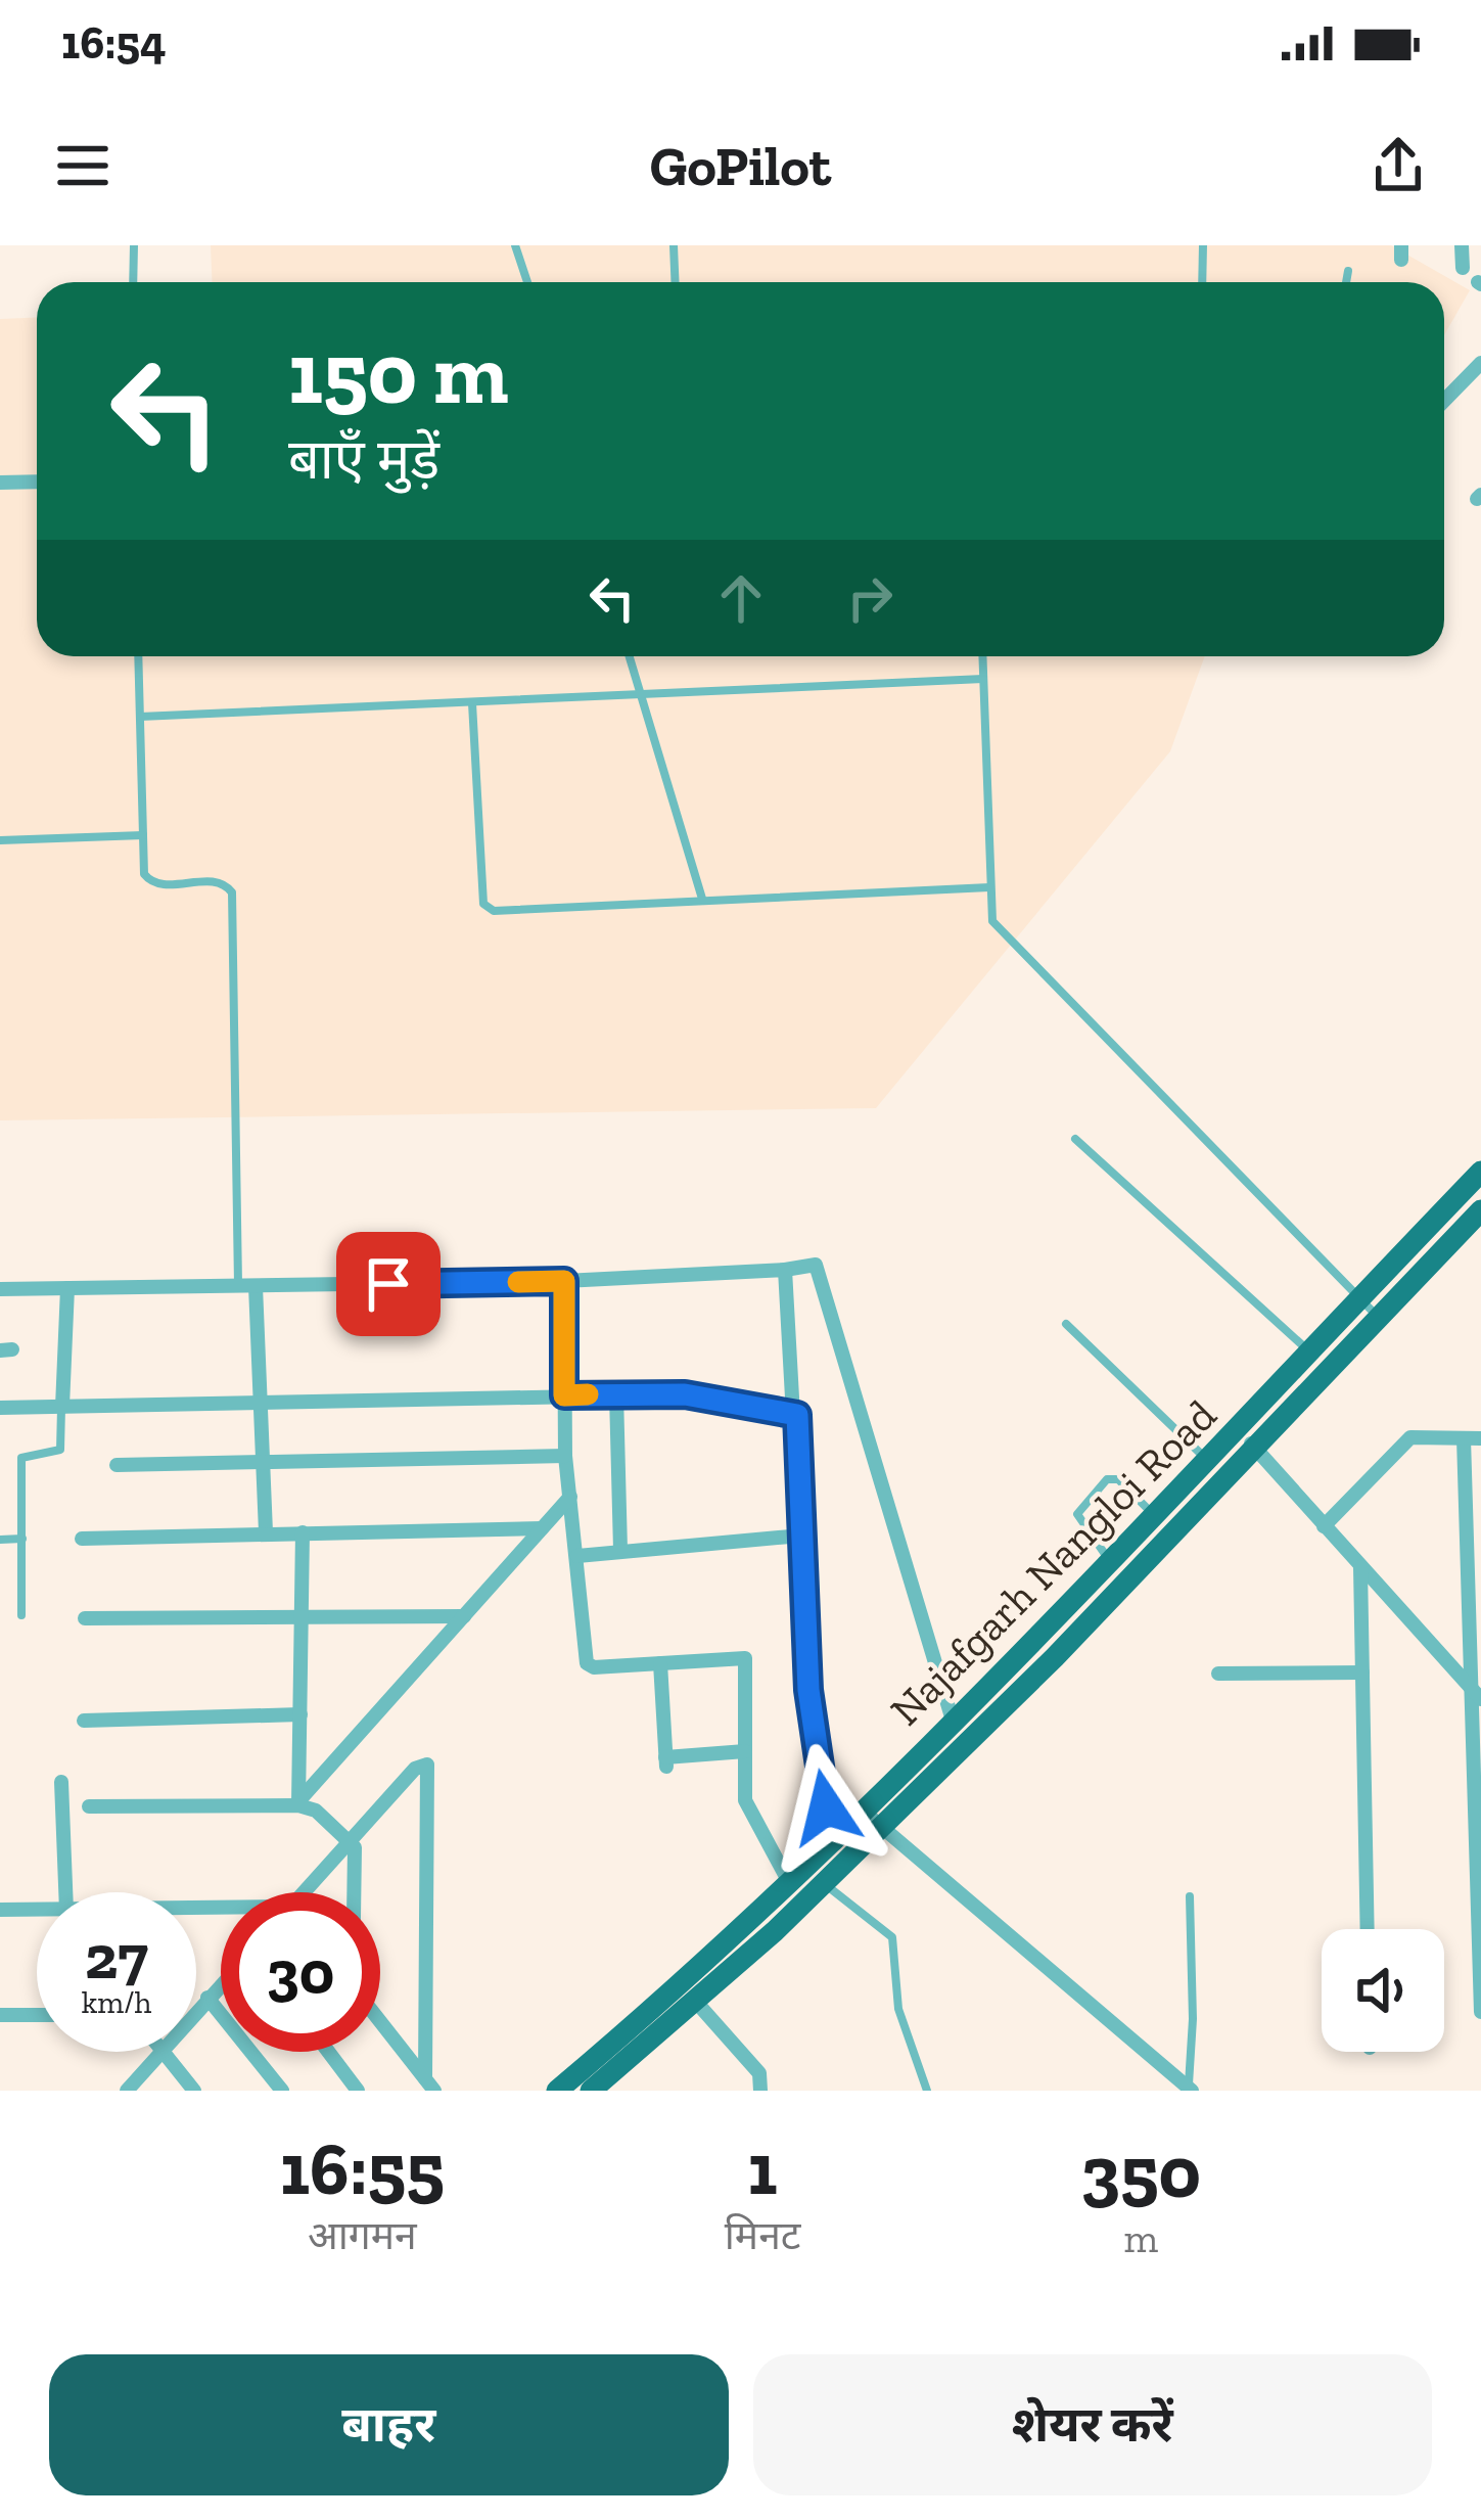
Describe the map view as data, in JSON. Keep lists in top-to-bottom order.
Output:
{
  "streets": {
    "main road": ["Najafgarh Nangloi Road"]
  },
  "page": {
    "status": "16:54",
    "header": "GoPilot",
    "turn": ["150 m", "बाएँ मुड़ें"],
    "speed": "27 km/h",
    "limit": "30",
    "eta": [
      "16:55",
      "आगमन",
      "1",
      "मिनट",
      "350",
      "m"
    ],
    "buttons": ["बाहर", "शेयर करें"]
  }
}
